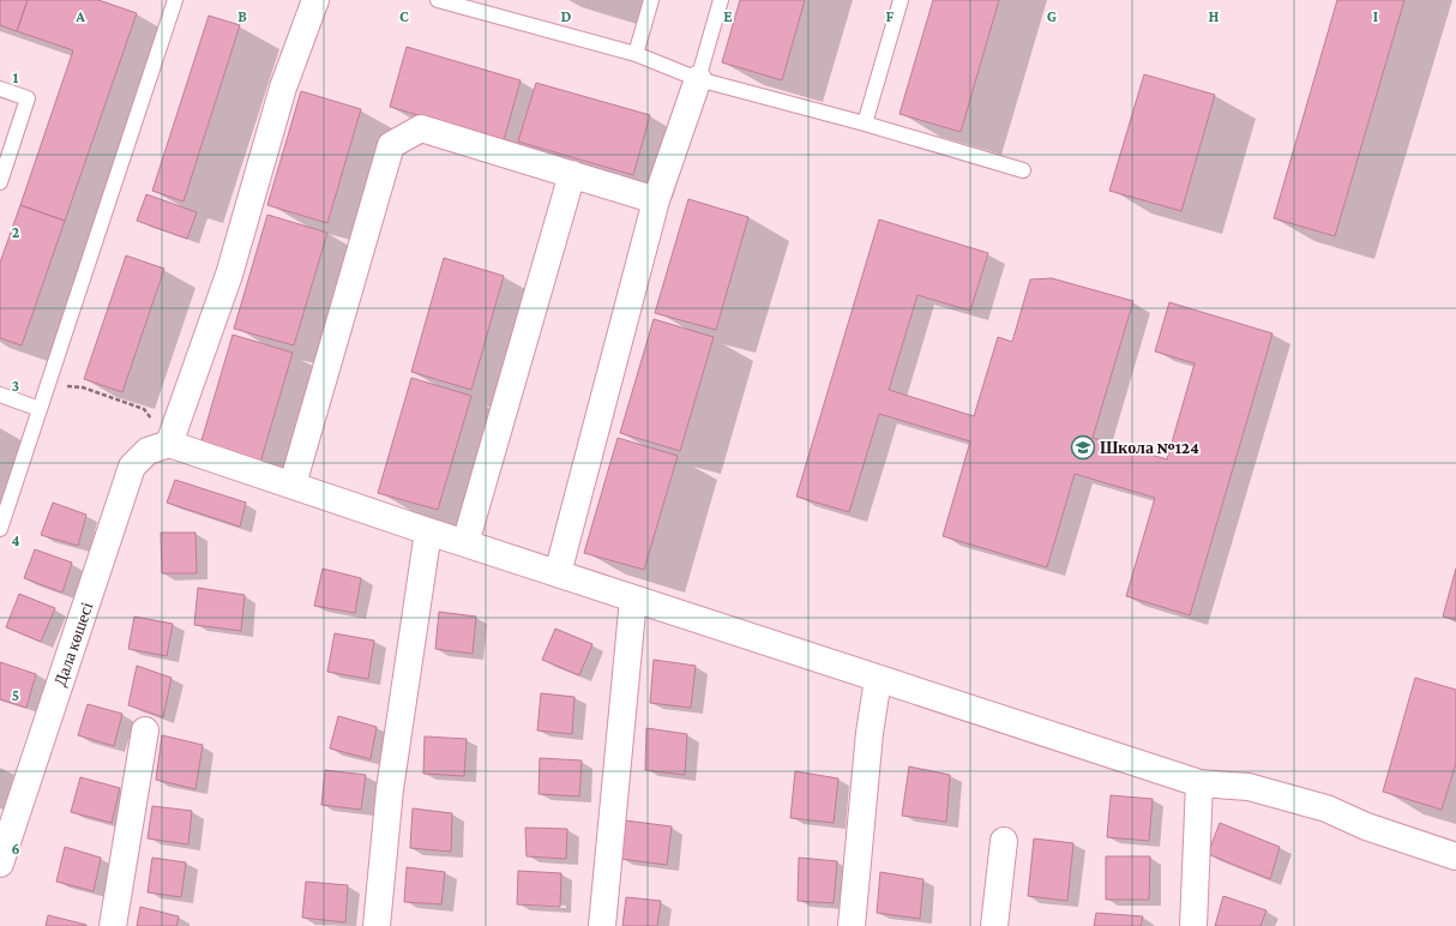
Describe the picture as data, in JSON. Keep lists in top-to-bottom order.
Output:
{
  "streets": {
    "street": ["Дала көшесі"]
  },
  "places": {
    "school or university": ["Школа №124"]
  },
  "grid": {
    "columns": [
      "A",
      "B",
      "C",
      "D",
      "E",
      "F",
      "G",
      "H",
      "I"
    ],
    "rows": [
      "1",
      "2",
      "3",
      "4",
      "5",
      "6"
    ]
  }
}
